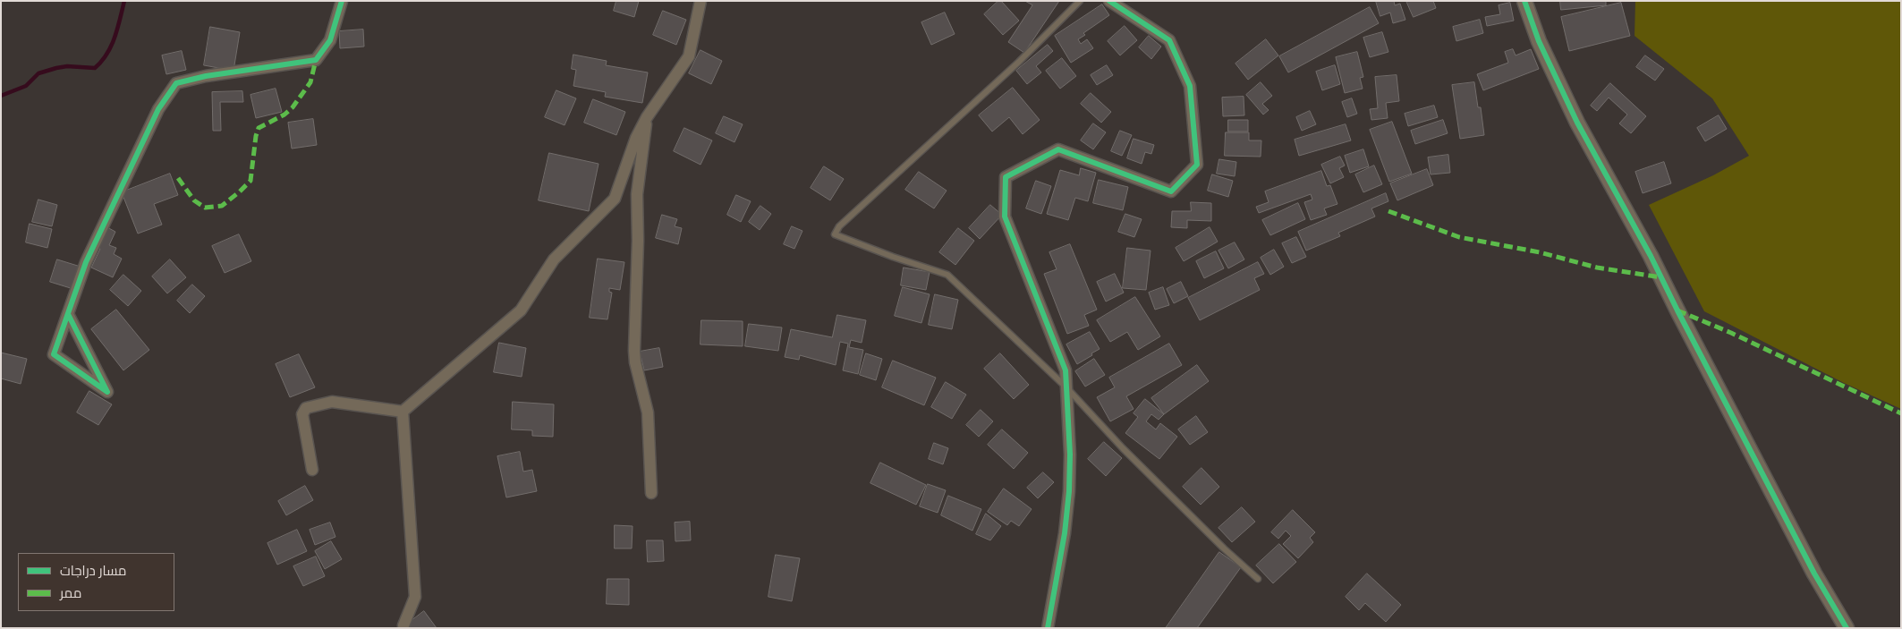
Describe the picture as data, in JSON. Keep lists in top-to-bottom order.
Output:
{
  "legend": ["مسار دراجات", "ممر"]
}
